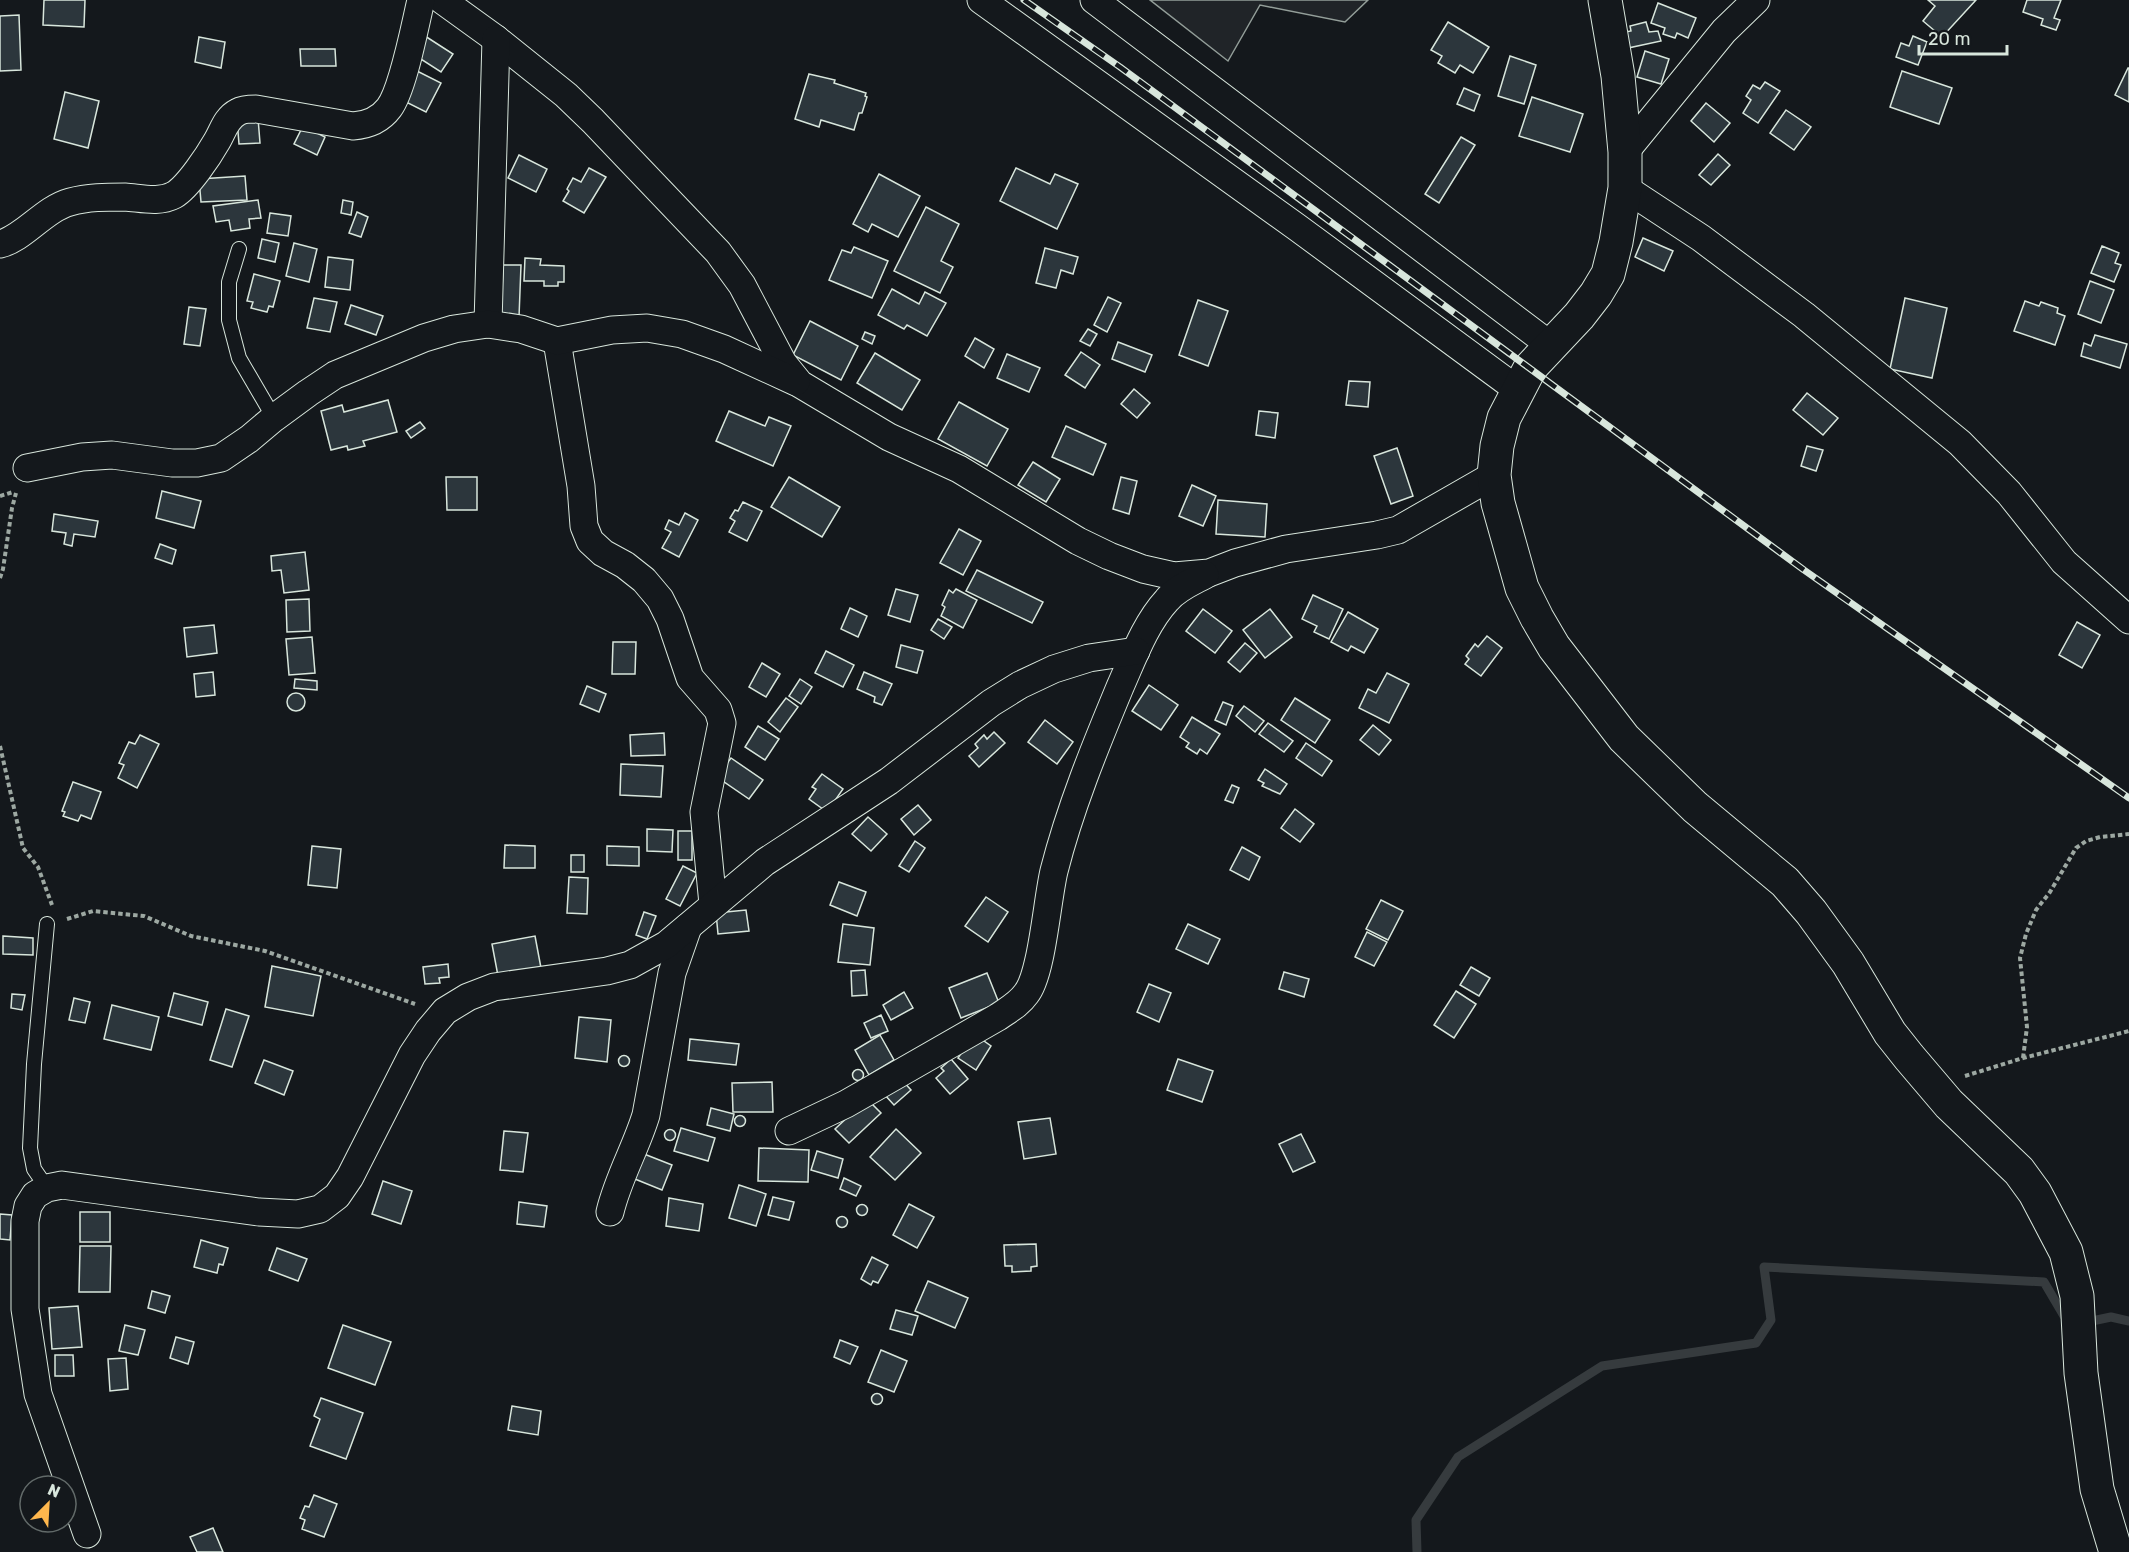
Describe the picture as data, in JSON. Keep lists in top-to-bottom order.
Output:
{
  "scale_bar": "20 m",
  "north": "top right"
}
